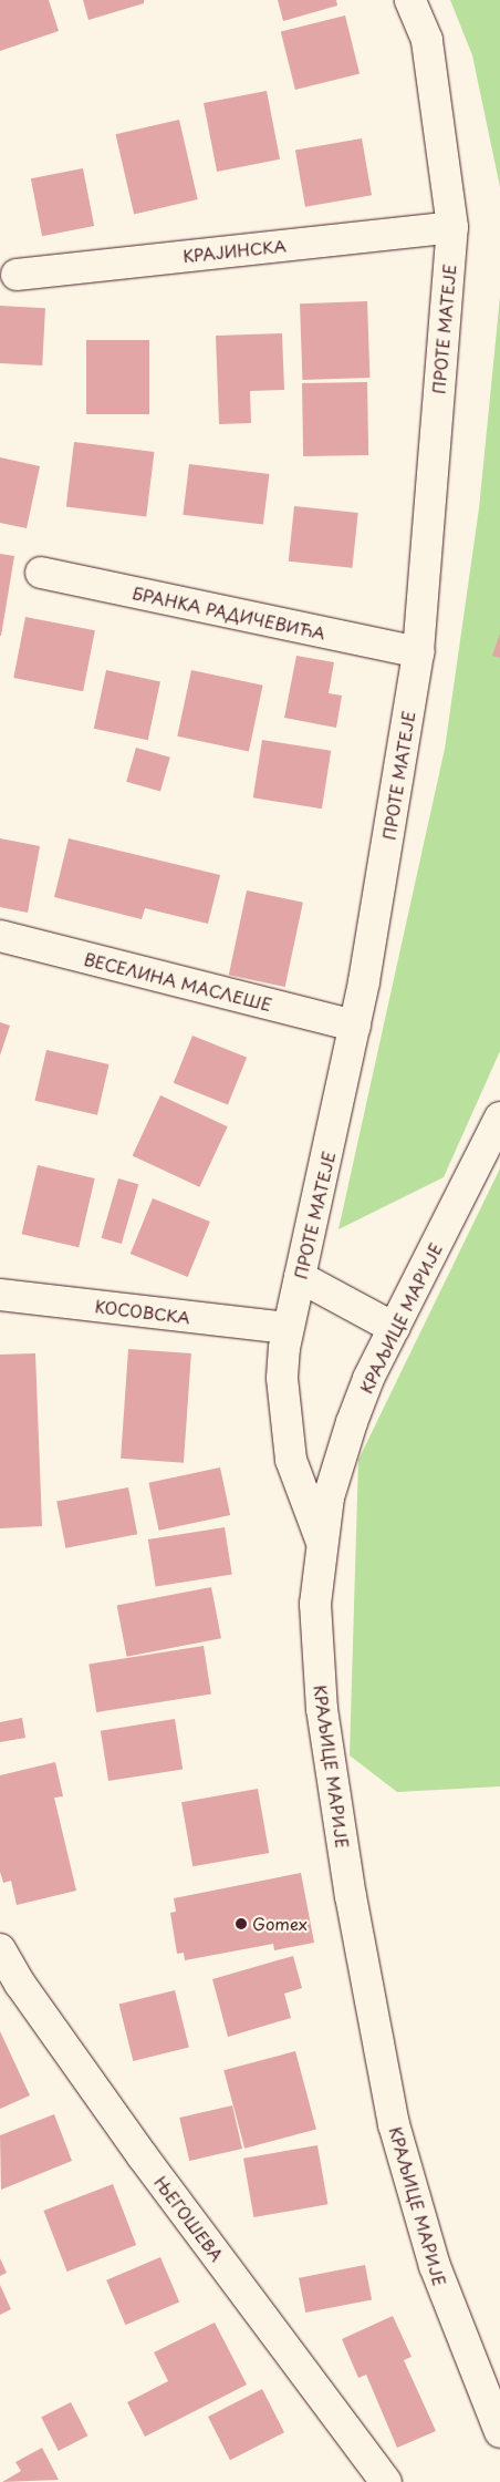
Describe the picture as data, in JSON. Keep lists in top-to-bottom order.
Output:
{
  "streets": {
    "street": [
      "КРАЈИНСКА",
      "ПРОТЕ МАТЕЈЕ",
      "БРАНКА РАДИЧЕВИЋА",
      "ВЕСЕЛИНА МАСЛЕШЕ",
      "КОСОВСКА",
      "КРАЉИЦЕ МАРИЈЕ",
      "ЊЕГОШЕВА"
    ]
  },
  "crossings": [
    ["КРАЈИНСКА", "ПРОТЕ МАТЕЈЕ"],
    ["ПРОТЕ МАТЕЈЕ", "БРАНКА РАДИЧЕВИЋА"],
    ["ПРОТЕ МАТЕЈЕ", "ВЕСЕЛИНА МАСЛЕШЕ"],
    ["ПРОТЕ МАТЕЈЕ", "КОСОВСКА"],
    ["ПРОТЕ МАТЕЈЕ", "КРАЉИЦЕ МАРИЈЕ"]
  ],
  "places": ["Gomex"]
}
